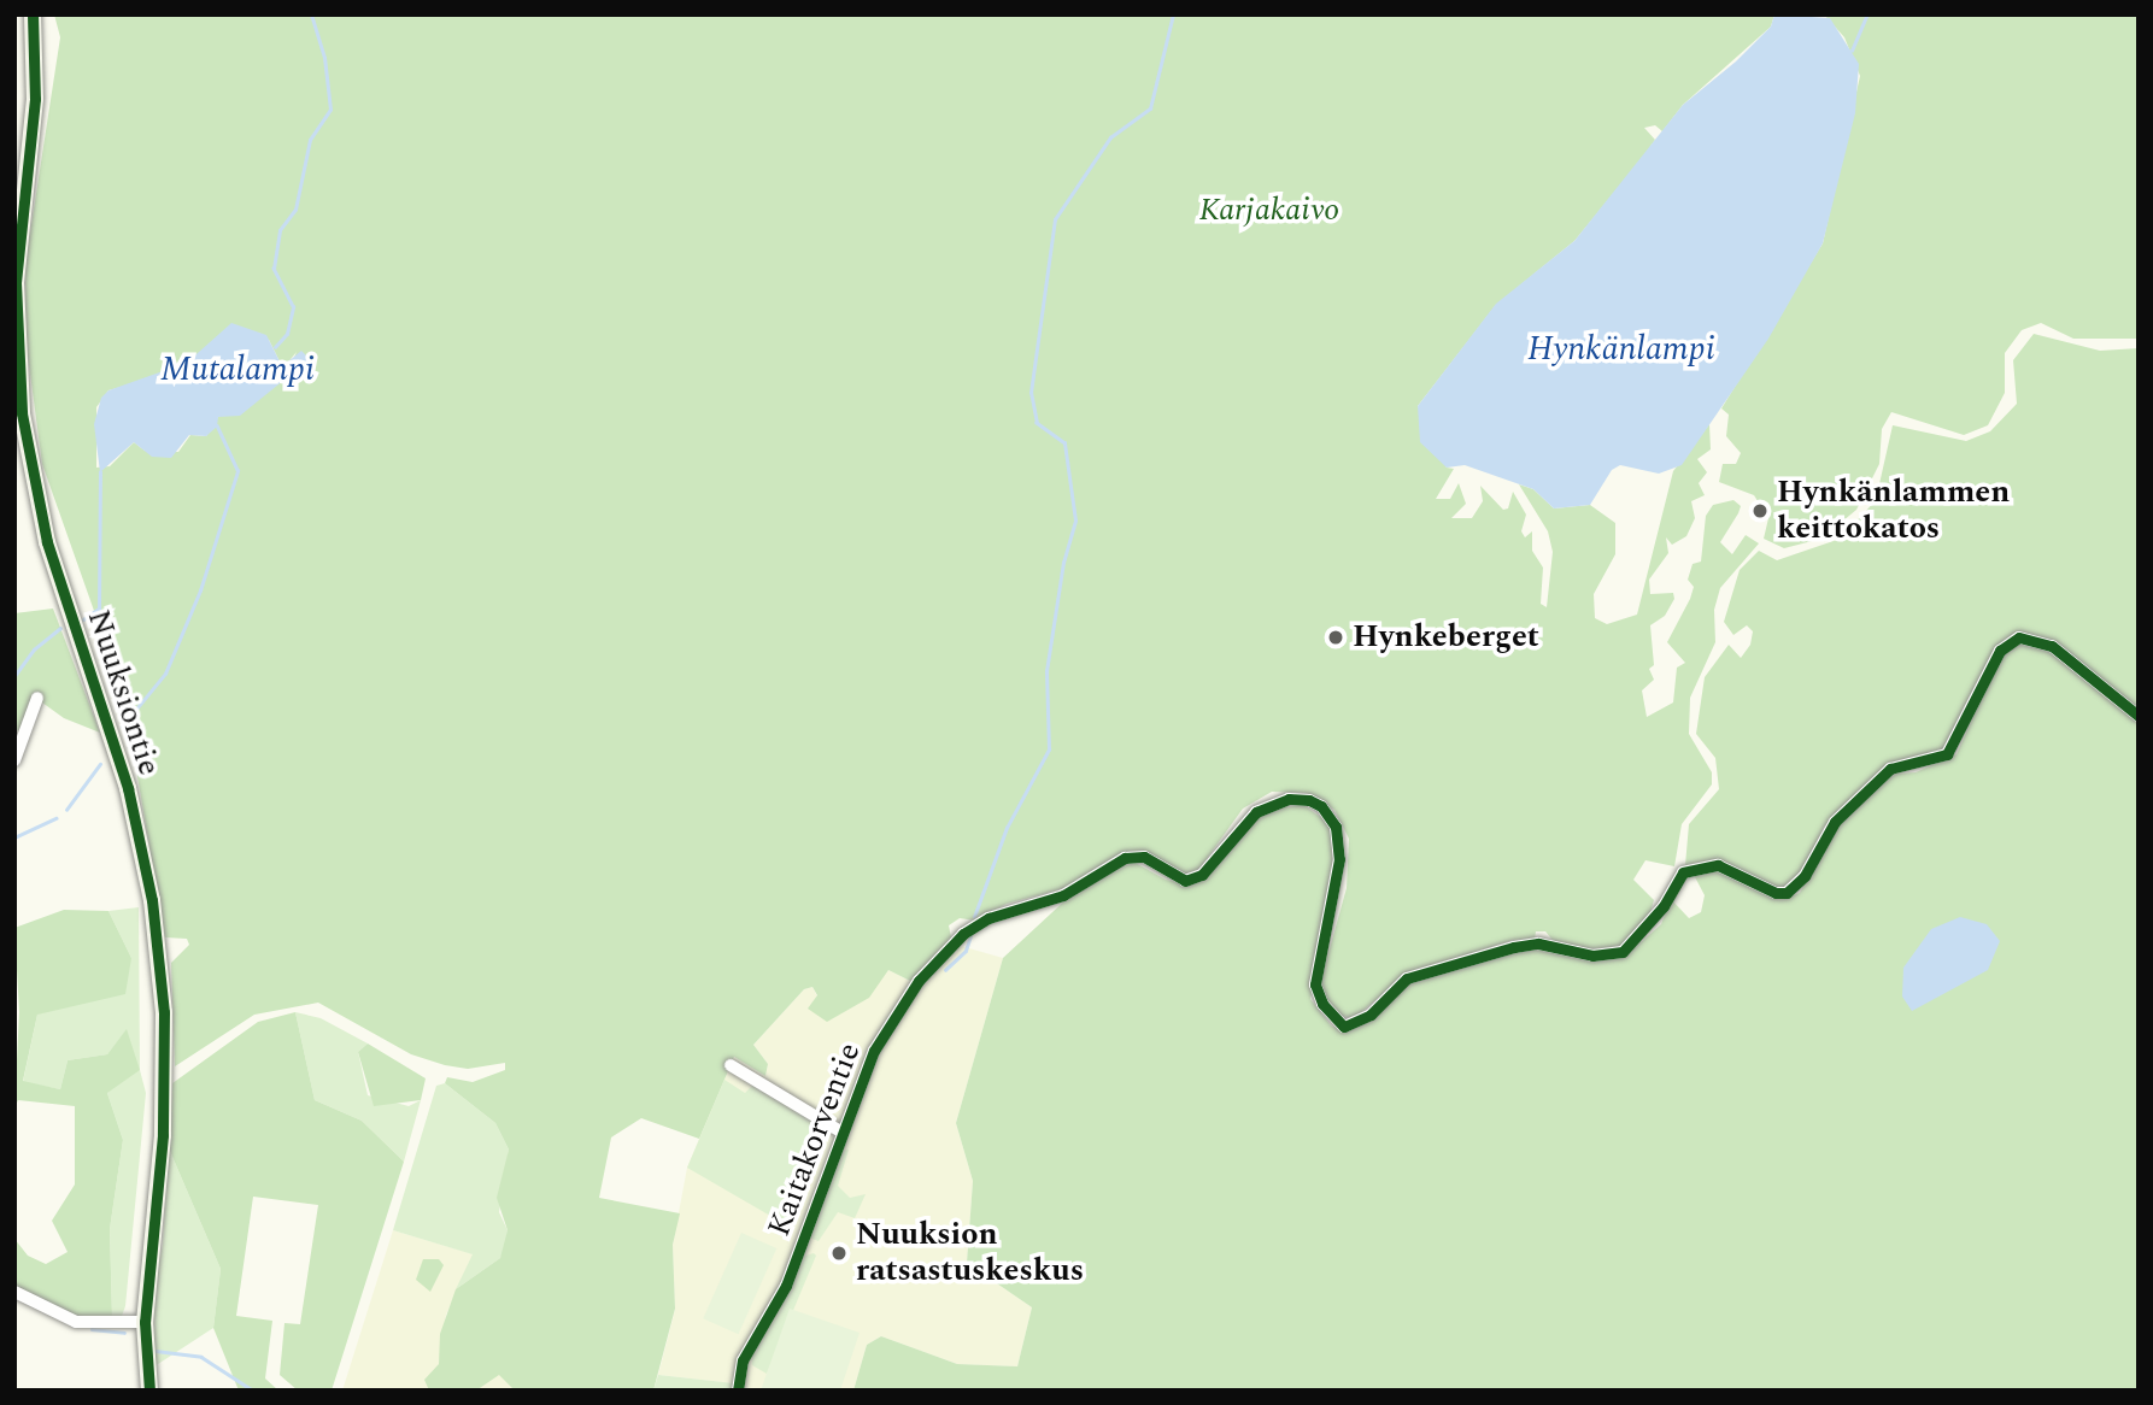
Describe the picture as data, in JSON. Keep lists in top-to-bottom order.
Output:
{
  "streets": {
    "street": ["Nuuksiontie", "Kaitakorventie"]
  },
  "water": ["Hynkänlampi", "Mutalampi"],
  "parks": ["Karjakaivo"],
  "places": ["Hynkänlammen keittokatos", "Hynkeberget", "Nuuksion ratsastuskeskus"]
}
